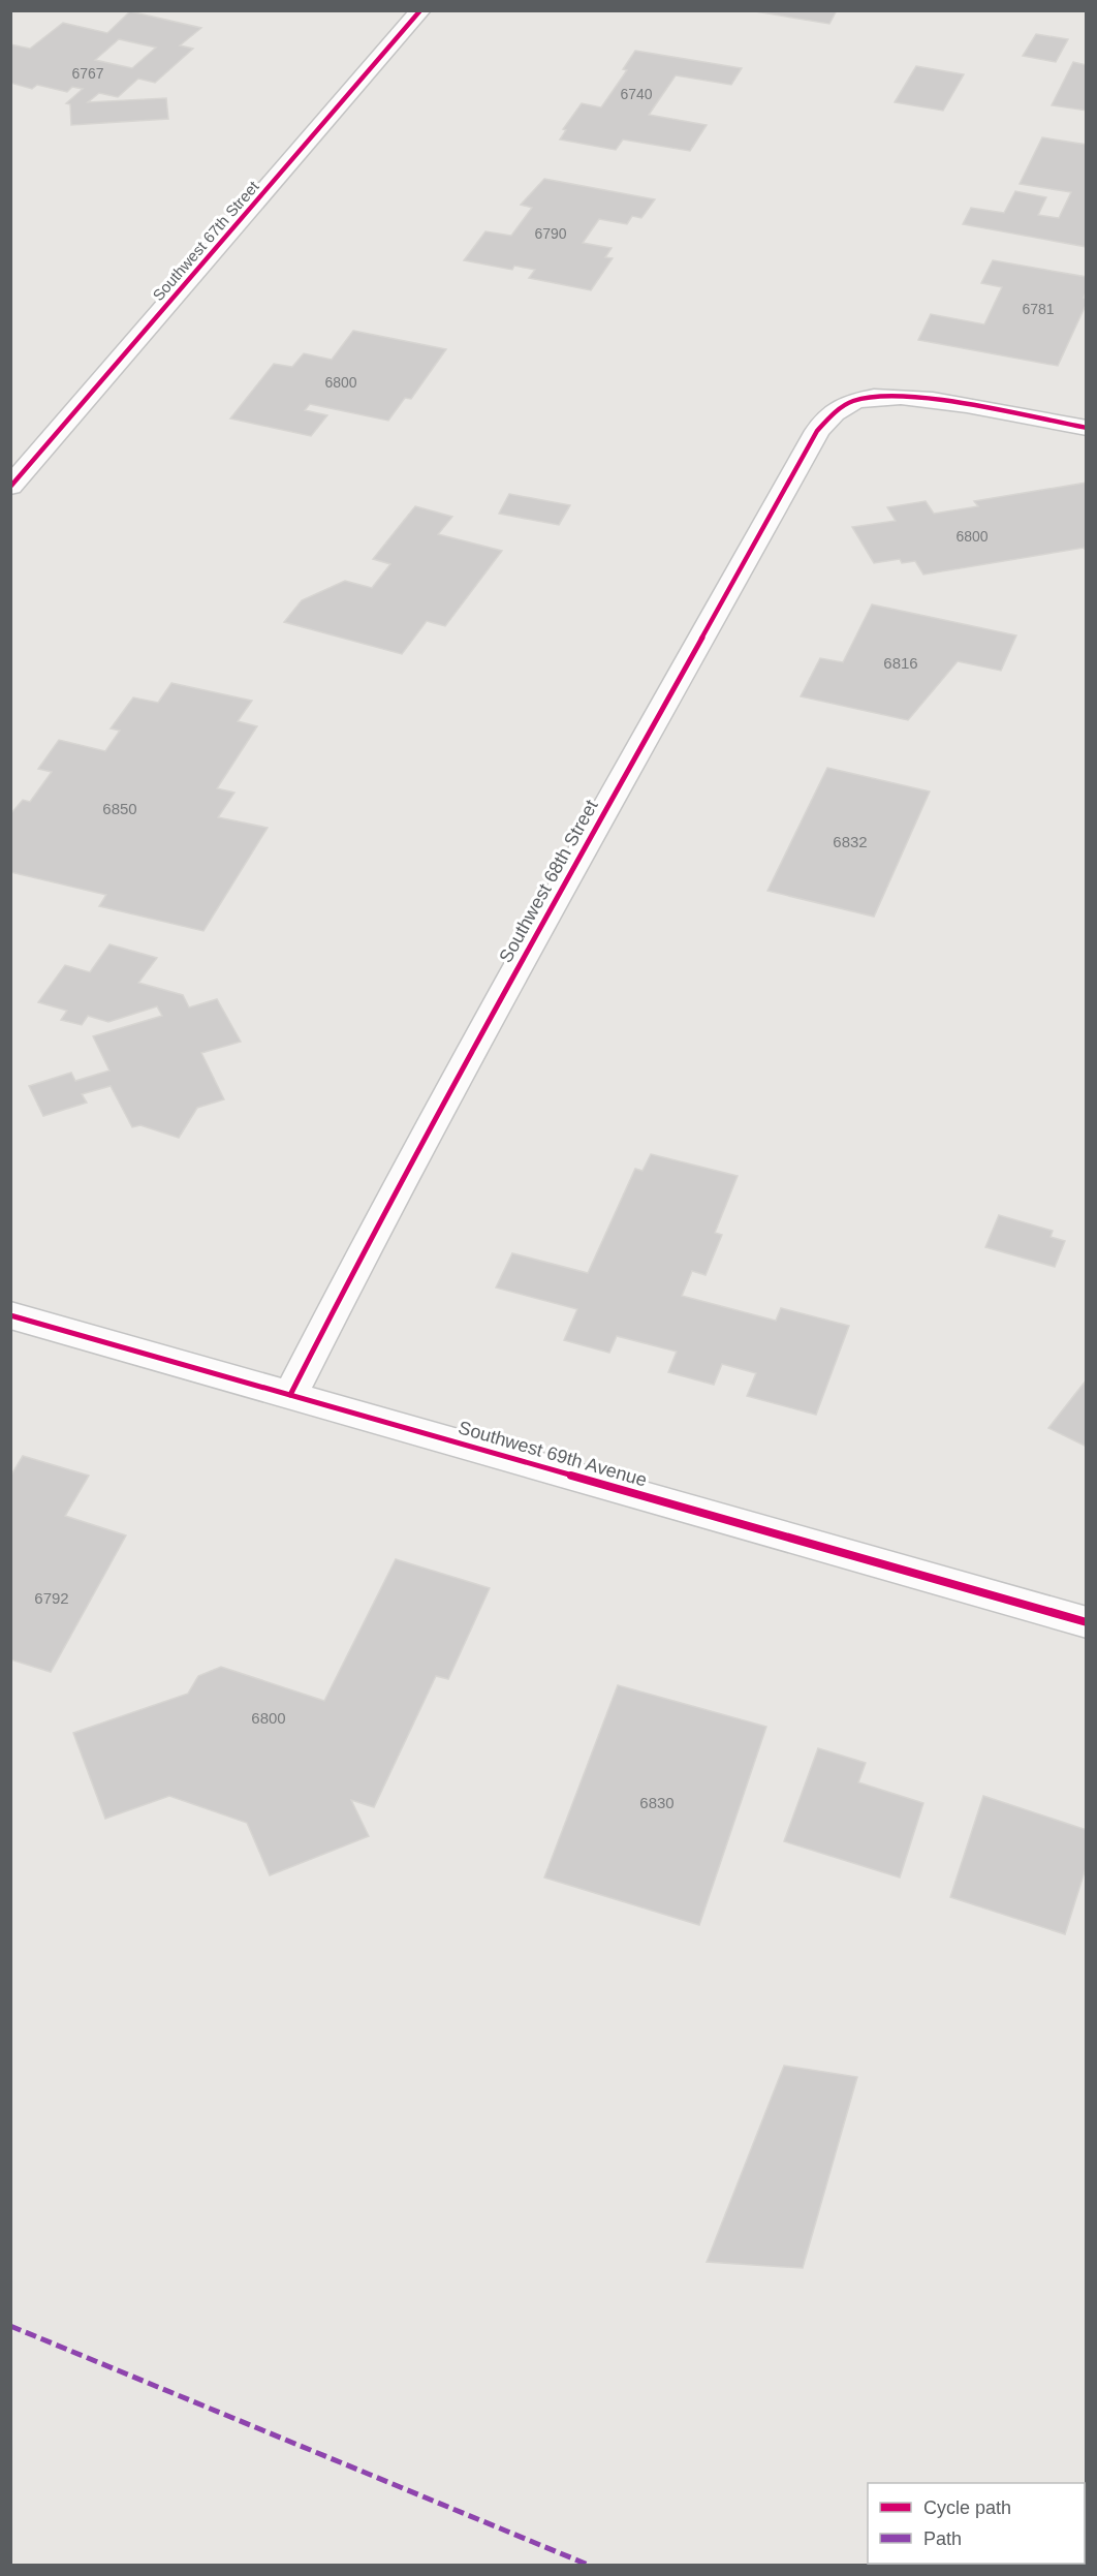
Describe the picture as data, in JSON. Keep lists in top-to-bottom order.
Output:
{
  "streets": {
    "street": ["Southwest 67th Street", "Southwest 68th Street", "Southwest 69th Avenue"]
  },
  "crossings": [
    ["Southwest 68th Street", "Southwest 69th Avenue"]
  ],
  "house_numbers": [
    "6767",
    "6740",
    "6790",
    "6781",
    "6800",
    "6800",
    "6816",
    "6850",
    "6832",
    "6792",
    "6800",
    "6830"
  ],
  "legend": ["Cycle path", "Path"]
}
